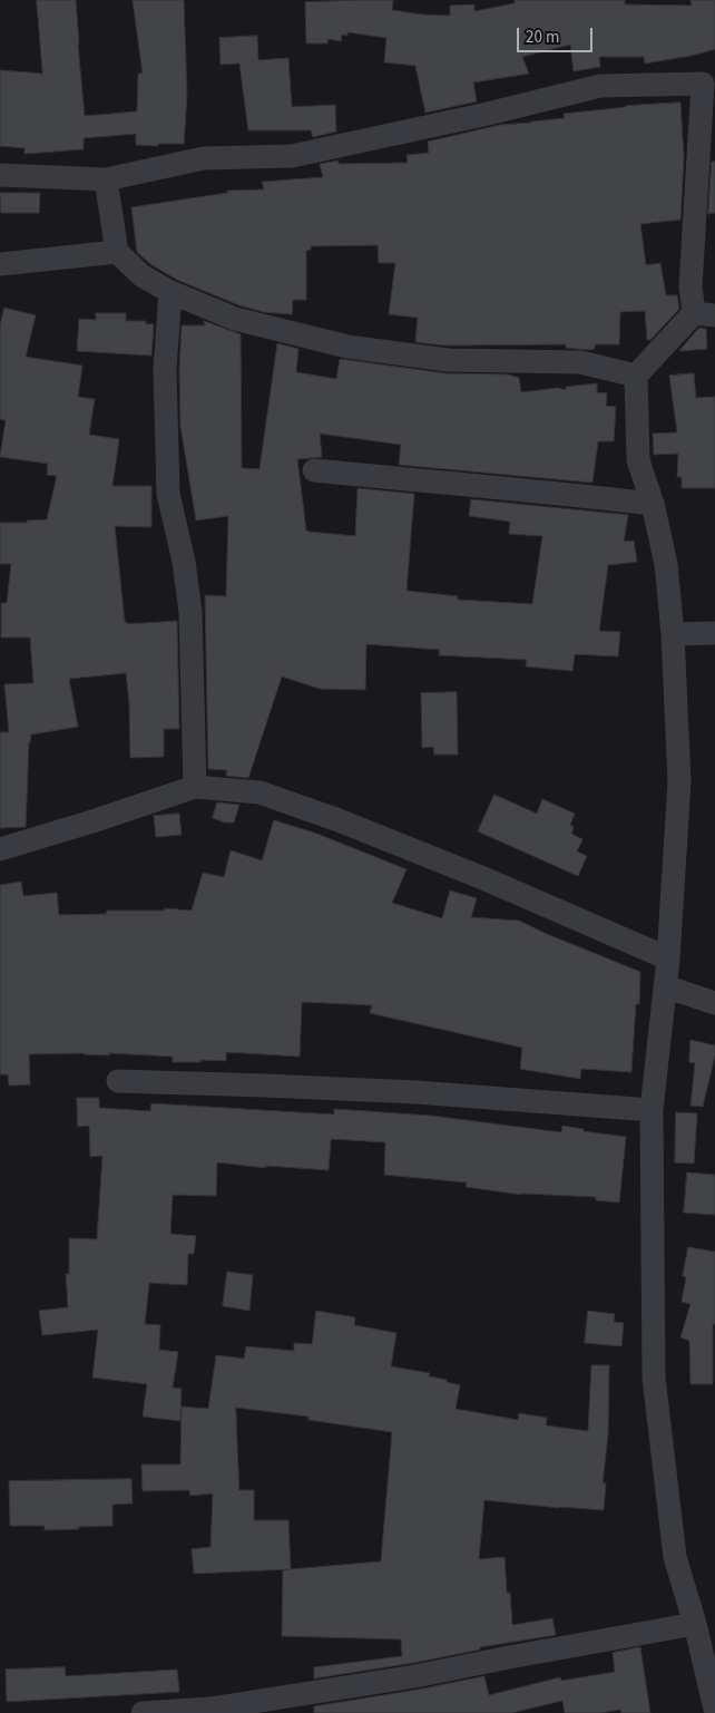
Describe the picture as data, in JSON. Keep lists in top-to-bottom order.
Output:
{
  "scale_bar": "20 m"
}
